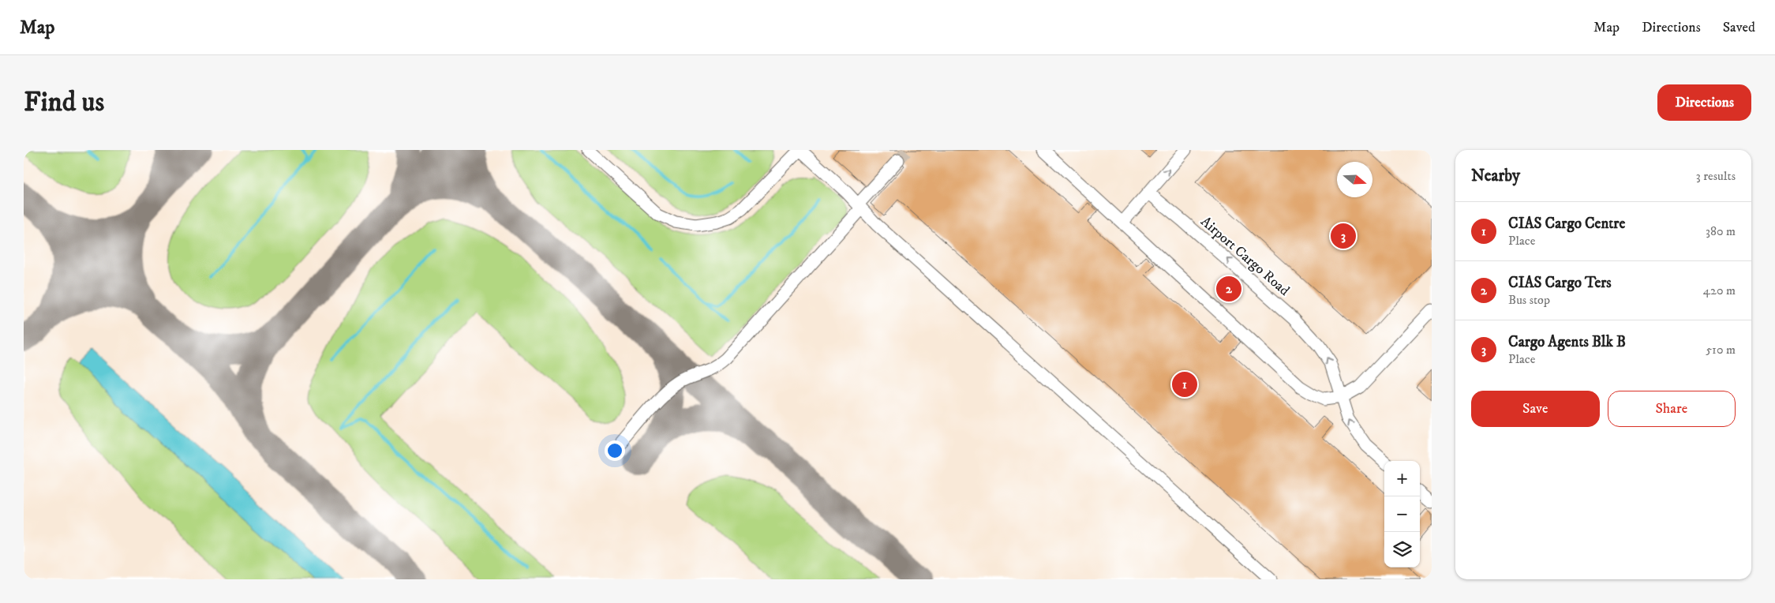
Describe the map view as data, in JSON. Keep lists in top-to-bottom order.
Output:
{
  "streets": {
    "lane": ["Airport Cargo Road"]
  },
  "north": "right",
  "page": {
    "header": "Map",
    "nav": ["Map", "Directions", "Saved"],
    "buttons": [
      "Directions",
      ["Save", "Share"]
    ],
    "title": "Find us",
    "heading": ["Nearby", "3 results"],
    "list": [
      {
        "mark": "1",
        "name": "CIAS Cargo Centre",
        "note": "Place",
        "value": "380 m"
      },
      {
        "mark": "2",
        "name": "CIAS Cargo Ters",
        "note": "Bus stop",
        "value": "420 m"
      },
      {
        "mark": "3",
        "name": "Cargo Agents Blk B",
        "note": "Place",
        "value": "510 m"
      }
    ],
    "pins": ["3", "2", "1"],
    "map_buttons": ["+", "−"]
  }
}
